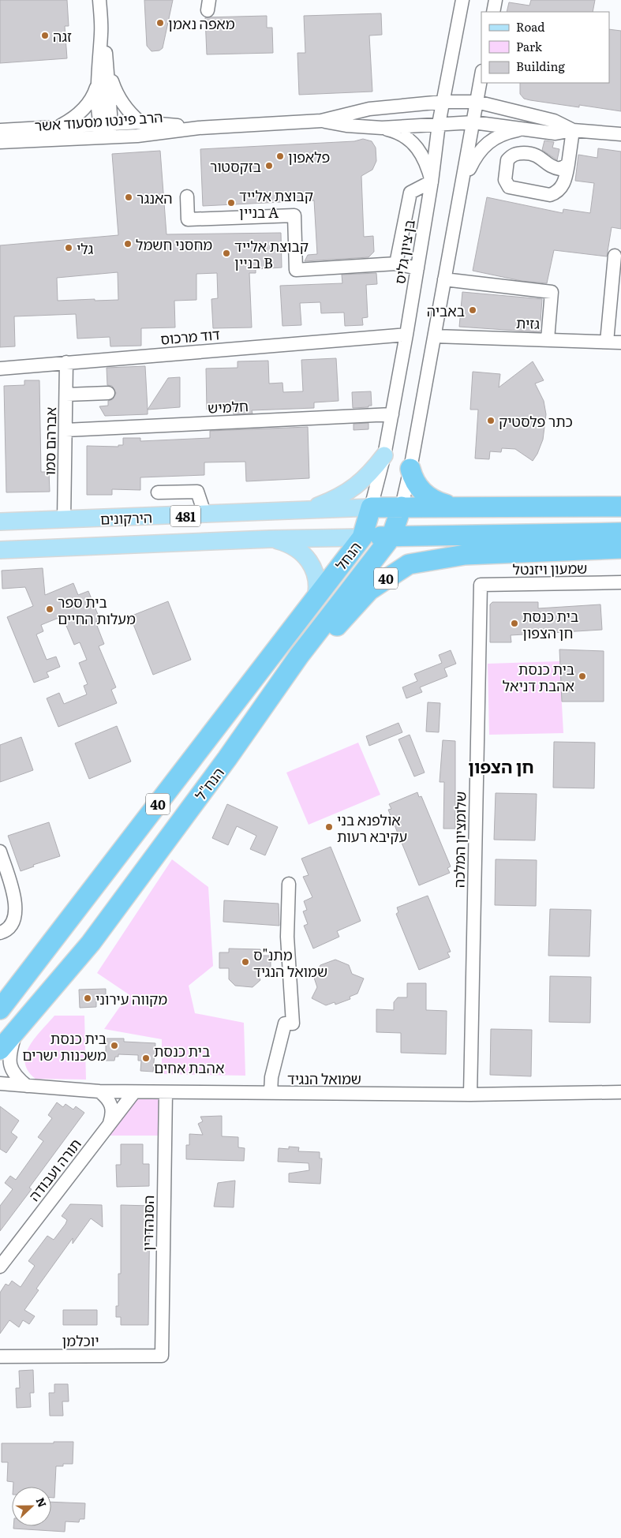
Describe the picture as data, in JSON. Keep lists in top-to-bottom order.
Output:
{
  "streets": {
    "highway": ["הנחל", "40", "הנח\"ל"],
    "main road": ["481", "הירקונים"],
    "street": [
      "הרב פינטו מסעוד אשר",
      "בן ציון גליס",
      "גזית",
      "דוד מרכוס",
      "חלמיש",
      "אברהם סמו",
      "שמעון ויזנטל",
      "שלומציון המלכה",
      "שמואל הנגיד",
      "תורה ועבודה",
      "הסנהדרין",
      "יוכלמן"
    ]
  },
  "crossings": [
    ["הרב פינטו מסעוד אשר", "בן ציון גליס"],
    ["בן ציון גליס", "דוד מרכוס"],
    ["בן ציון גליס", "חלמיש"],
    ["בן ציון גליס", "הירקונים"],
    ["בן ציון גליס", "הנחל"],
    ["דוד מרכוס", "אברהם סמו"],
    ["חלמיש", "אברהם סמו"],
    ["אברהם סמו", "הירקונים"],
    ["הירקונים", "הנחל"],
    ["הנחל", "הנח\"ל"],
    ["שמעון ויזנטל", "שלומציון המלכה"],
    ["40", "הנח\"ל"],
    ["שלומציון המלכה", "שמואל הנגיד"],
    ["שמואל הנגיד", "תורה ועבודה"],
    ["שמואל הנגיד", "הסנהדרין"],
    ["הסנהדרין", "יוכלמן"]
  ],
  "districts": ["חן הצפון"],
  "places": [
    "מאפה נאמן",
    "זגה",
    "פלאפון",
    "בזקסטור",
    "האנגר",
    "קבוצת אלייד בניין A",
    "מחסני חשמל",
    "גלי",
    "קבוצת אלייד בניין B",
    "באביה",
    "כתר פלסטיק",
    "בית ספר מעלות החיים",
    "בית כנסת חן הצפון",
    "בית כנסת אהבת דניאל",
    "אולפנא בני עקיבא רעות",
    "מתנ\"ס שמואל הנגיד",
    "מקווה עירוני",
    "בית כנסת משכנות ישרים",
    "בית כנסת אהבת אחים"
  ],
  "legend": ["Road", "Park", "Building"],
  "north": "right"
}
